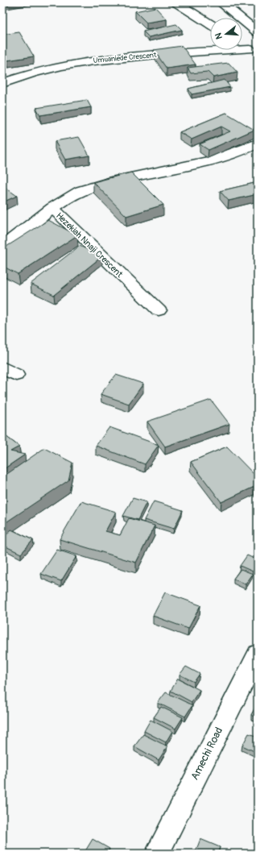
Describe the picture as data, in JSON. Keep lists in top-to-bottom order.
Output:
{
  "streets": {
    "main road": ["Umuaniede Crescent", "Hezekiah Nnaji Crescent", "Amechi Road"]
  },
  "north": "left"
}
